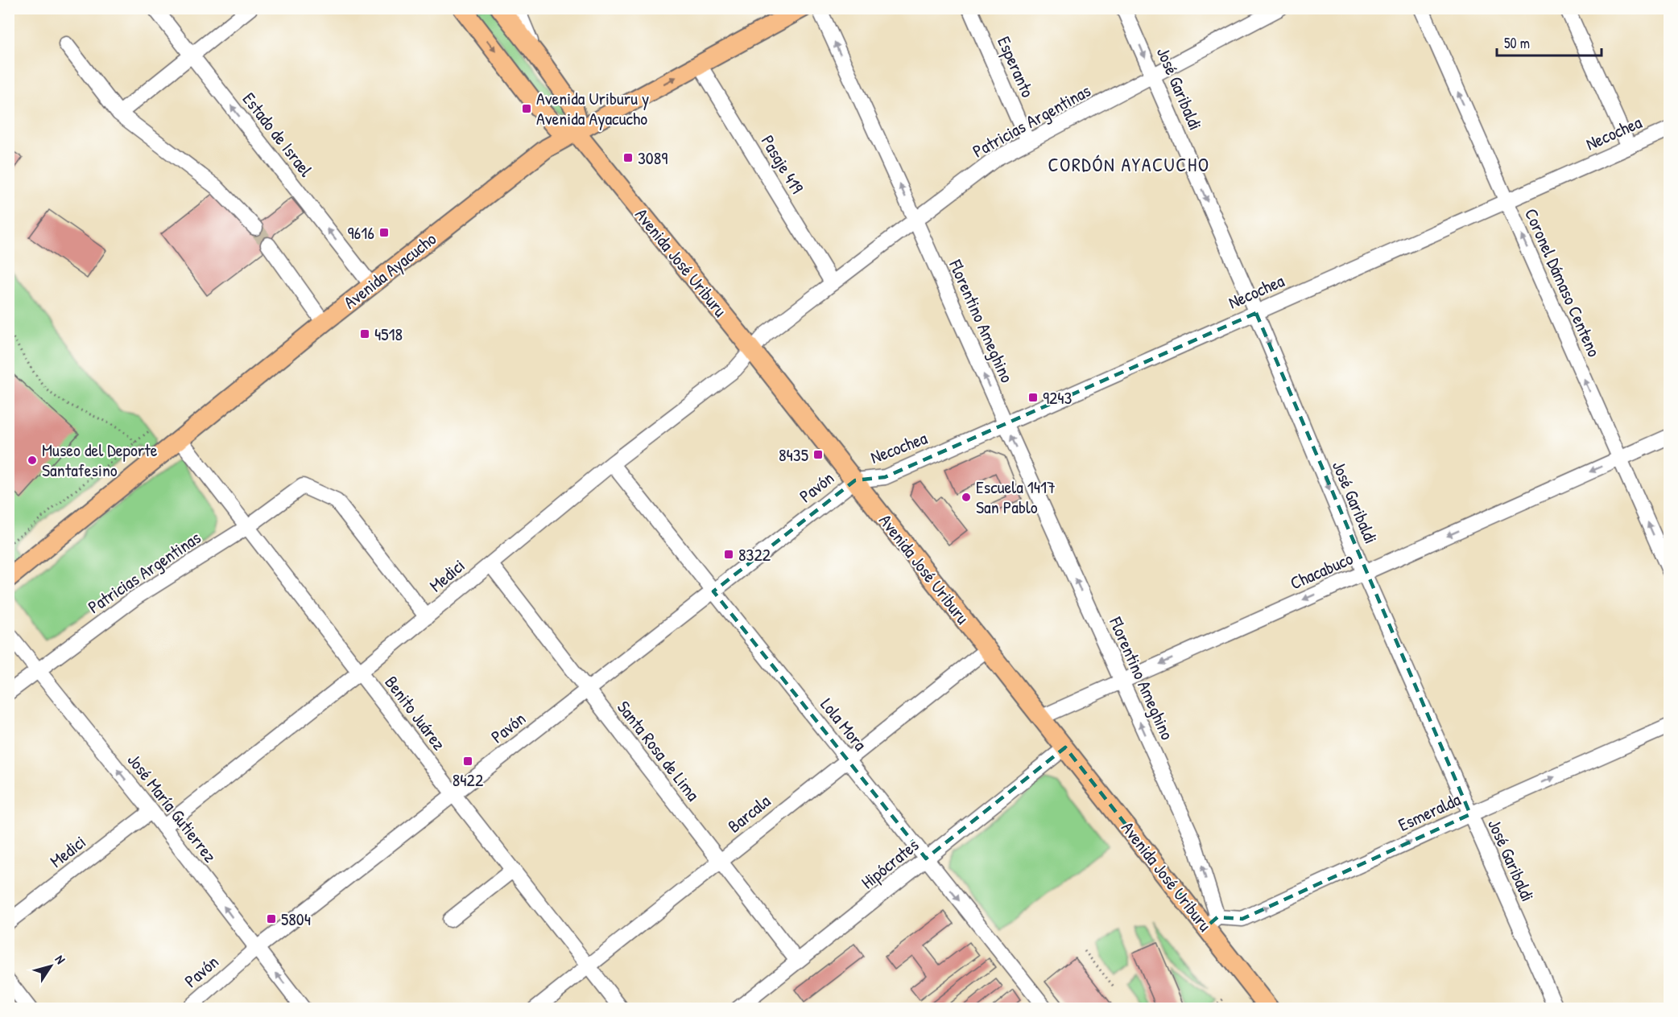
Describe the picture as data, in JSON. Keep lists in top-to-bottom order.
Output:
{
  "streets": {
    "main road": ["Avenida José Uriburu", "Avenida Ayacucho"],
    "street": [
      "Esperanto",
      "José Garibaldi",
      "Patricias Argentinas",
      "Necochea",
      "Estado de Israel",
      "Pasaje 419",
      "Coronel Dámaso Centeno",
      "Florentino Ameghino",
      "Pavón",
      "Chacabuco",
      "Medici",
      "Benito Juárez",
      "Lola Mora",
      "Santa Rosa de Lima",
      "José María Gutierrez",
      "Esmeralda",
      "Barcala",
      "Hipócrates"
    ]
  },
  "crossings": [
    ["Esperanto", "Patricias Argentinas"],
    ["José Garibaldi", "Patricias Argentinas"],
    ["José Garibaldi", "Necochea"],
    ["José Garibaldi", "Chacabuco"],
    ["José Garibaldi", "Esmeralda"],
    ["Patricias Argentinas", "Pasaje 419"],
    ["Patricias Argentinas", "Avenida José Uriburu"],
    ["Patricias Argentinas", "Florentino Ameghino"],
    ["Patricias Argentinas", "Medici"],
    ["Patricias Argentinas", "Benito Juárez"],
    ["Patricias Argentinas", "José María Gutierrez"],
    ["Necochea", "Avenida José Uriburu"],
    ["Necochea", "Coronel Dámaso Centeno"],
    ["Necochea", "Florentino Ameghino"],
    ["Necochea", "Pavón"],
    ["Estado de Israel", "Avenida Ayacucho"],
    ["Pasaje 419", "Avenida Ayacucho"],
    ["Avenida José Uriburu", "Avenida Ayacucho"],
    ["Avenida José Uriburu", "Florentino Ameghino"],
    ["Avenida José Uriburu", "Pavón"],
    ["Avenida José Uriburu", "Chacabuco"],
    ["Avenida José Uriburu", "Medici"],
    ["Avenida José Uriburu", "Esmeralda"],
    ["Avenida José Uriburu", "Barcala"],
    ["Avenida José Uriburu", "Hipócrates"],
    ["Avenida Ayacucho", "Benito Juárez"],
    ["Coronel Dámaso Centeno", "Chacabuco"],
    ["Florentino Ameghino", "Chacabuco"],
    ["Florentino Ameghino", "Esmeralda"],
    ["Pavón", "Benito Juárez"],
    ["Pavón", "Lola Mora"],
    ["Pavón", "Santa Rosa de Lima"],
    ["Pavón", "José María Gutierrez"],
    ["Medici", "Benito Juárez"],
    ["Medici", "Lola Mora"],
    ["Medici", "Santa Rosa de Lima"],
    ["Medici", "José María Gutierrez"],
    ["Benito Juárez", "Barcala"],
    ["Lola Mora", "Barcala"],
    ["Lola Mora", "Hipócrates"],
    ["Santa Rosa de Lima", "Barcala"],
    ["Santa Rosa de Lima", "Hipócrates"]
  ],
  "one_way": [
    "José Garibaldi",
    "Coronel Dámaso Centeno",
    "Florentino Ameghino",
    "Chacabuco",
    "José María Gutierrez",
    "Esmeralda"
  ],
  "districts": ["CORDÓN AYACUCHO"],
  "places": {
    "transit": [
      "Avenida Uriburu y Avenida Ayacucho",
      "3089",
      "9616",
      "4518",
      "9243",
      "8435",
      "8322",
      "8422",
      "5804"
    ],
    "other": ["Museo del Deporte Santafesino", "Escuela 1417 San Pablo"]
  },
  "scale_bar": "50 m",
  "north": "top right"
}
